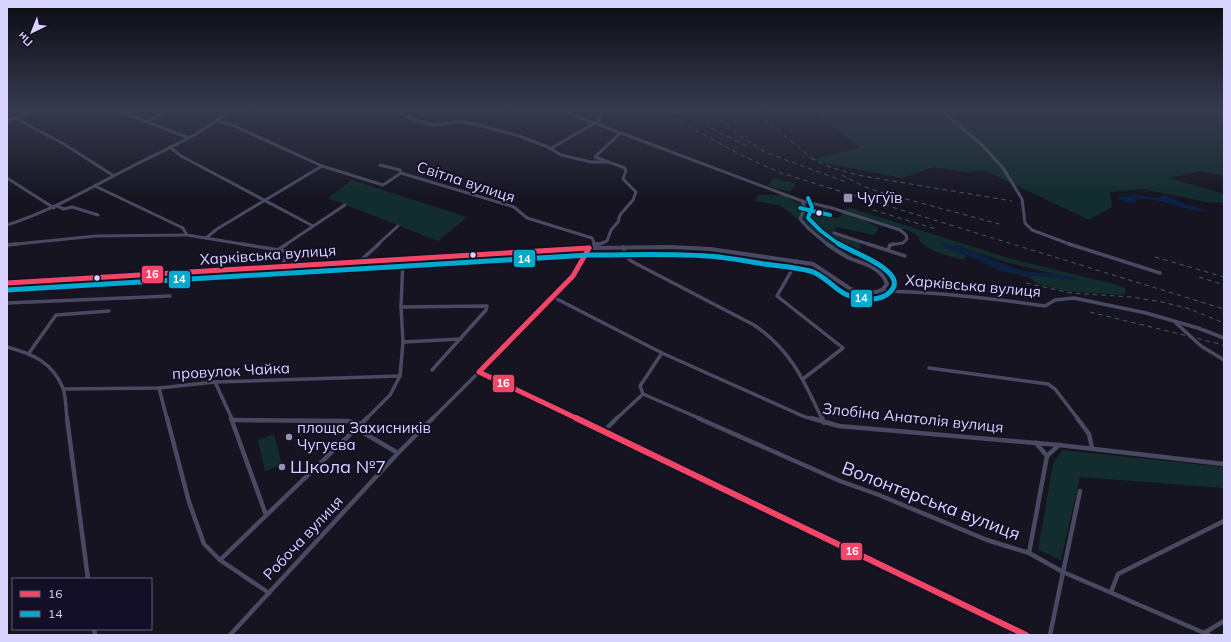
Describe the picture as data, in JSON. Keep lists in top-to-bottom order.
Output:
{
  "streets": {
    "street": [
      "Світла вулиця",
      "Харківська вулиця",
      "провулок Чайка",
      "Злобіна Анатолія вулиця",
      "Волонтерська вулиця",
      "Робоча вулиця"
    ]
  },
  "crossings": [
    ["Світла вулиця", "Харківська вулиця"],
    ["Харківська вулиця", "Робоча вулиця"],
    ["Злобіна Анатолія вулиця", "Робоча вулиця"]
  ],
  "places": {
    "transit": ["Чугу́їв"],
    "other": ["площа Захисників Чугуєва", "Школа №7"]
  },
  "lines": ["transit line 14", "transit line 16"],
  "legend": ["16", "14"],
  "north": "bottom left"
}
